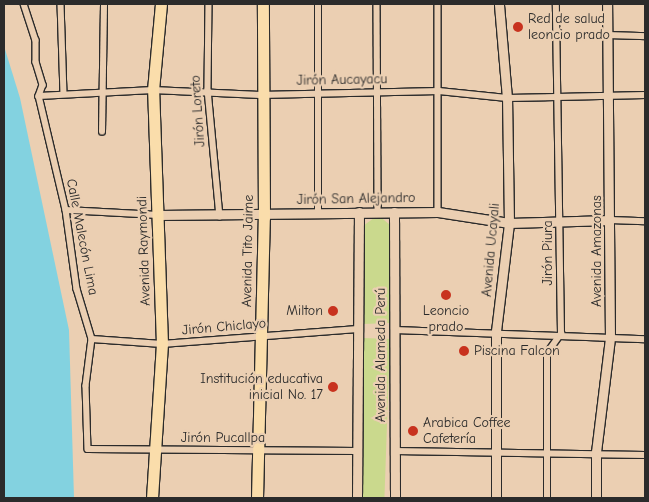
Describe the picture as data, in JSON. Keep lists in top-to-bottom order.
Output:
{
  "streets": {
    "highway": ["Avenida Raymondi", "Avenida Tito Jaime"],
    "street": [
      "Jirón Aucayacu",
      "Jirón Loreto",
      "Jirón San Alejandro",
      "Calle Malecón Lima",
      "Avenida Ucayali",
      "Avenida Amazonas",
      "Jirón Piura",
      "Jirón Chiclayo",
      "Avenida Alameda Perú",
      "Jirón Pucallpa"
    ]
  },
  "crossings": [
    ["Jirón Aucayacu", "Jirón Loreto"],
    ["Jirón Aucayacu", "Calle Malecón Lima"],
    ["Jirón Aucayacu", "Avenida Ucayali"],
    ["Jirón Aucayacu", "Avenida Raymondi"],
    ["Jirón Aucayacu", "Avenida Tito Jaime"],
    ["Jirón Aucayacu", "Avenida Amazonas"],
    ["Jirón Aucayacu", "Jirón Piura"],
    ["Jirón Loreto", "Jirón San Alejandro"],
    ["Jirón San Alejandro", "Calle Malecón Lima"],
    ["Jirón San Alejandro", "Avenida Ucayali"],
    ["Jirón San Alejandro", "Avenida Raymondi"],
    ["Jirón San Alejandro", "Avenida Tito Jaime"],
    ["Jirón San Alejandro", "Avenida Amazonas"],
    ["Jirón San Alejandro", "Jirón Piura"],
    ["Jirón San Alejandro", "Avenida Alameda Perú"],
    ["Calle Malecón Lima", "Jirón Chiclayo"],
    ["Calle Malecón Lima", "Jirón Pucallpa"],
    ["Avenida Raymondi", "Jirón Chiclayo"],
    ["Avenida Raymondi", "Jirón Pucallpa"],
    ["Avenida Tito Jaime", "Jirón Chiclayo"],
    ["Avenida Tito Jaime", "Jirón Pucallpa"],
    ["Jirón Chiclayo", "Avenida Alameda Perú"],
    ["Avenida Alameda Perú", "Jirón Pucallpa"]
  ],
  "places": [
    "Red de salud leoncio prado",
    "Leoncio prado",
    "Milton",
    "Piscina Falcon",
    "Institución educativa inicial No. 17",
    "Arabica Coffee Cafetería"
  ]
}
